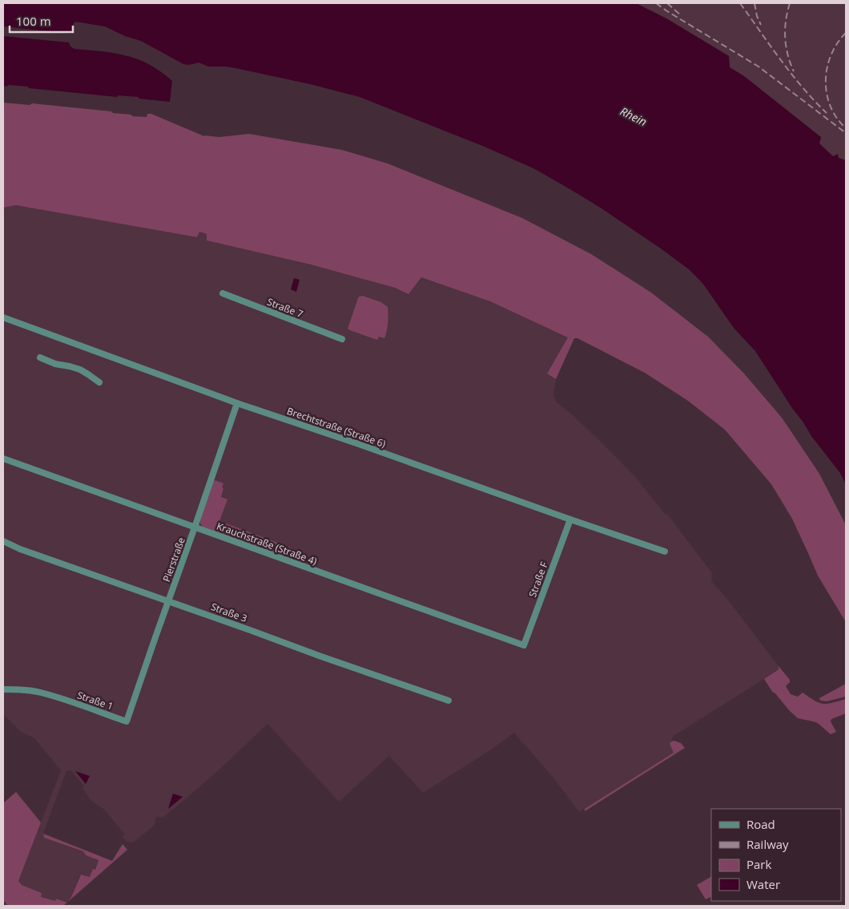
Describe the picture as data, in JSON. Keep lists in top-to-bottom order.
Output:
{
  "streets": {
    "street": [
      "Straße 7",
      "Brechtstraße (Straße 6)",
      "Krauchstraße (Straße 4)",
      "Pierstraße",
      "Straße F",
      "Straße 3",
      "Straße 1"
    ]
  },
  "crossings": [
    ["Brechtstraße (Straße 6)", "Pierstraße"],
    ["Brechtstraße (Straße 6)", "Straße F"],
    ["Krauchstraße (Straße 4)", "Pierstraße"],
    ["Krauchstraße (Straße 4)", "Straße F"],
    ["Pierstraße", "Straße 3"],
    ["Pierstraße", "Straße 1"]
  ],
  "water": ["Rhein"],
  "legend": [
    "Road",
    "Railway",
    "Park",
    "Water"
  ],
  "scale_bar": "100 m"
}
